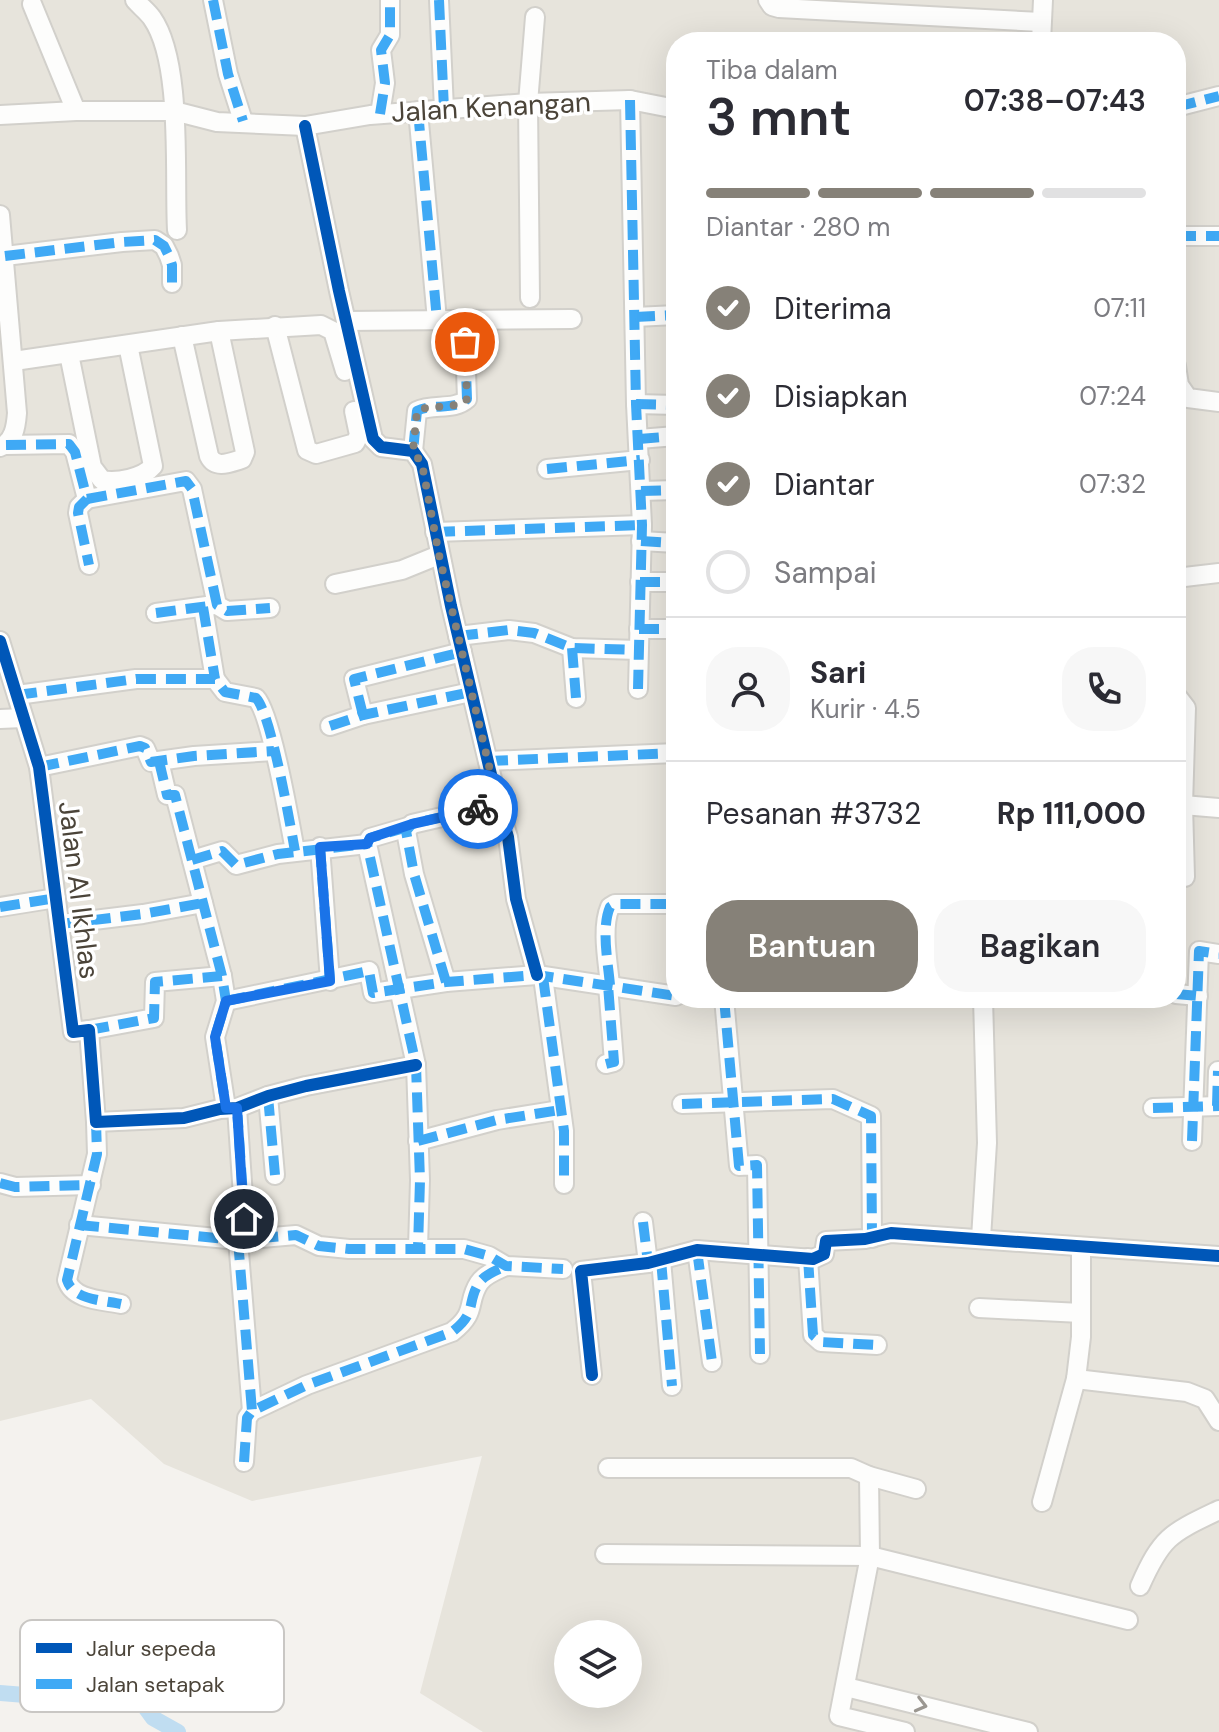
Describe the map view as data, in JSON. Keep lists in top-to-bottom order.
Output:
{
  "streets": {
    "street": ["Jalan Kenangan", "Jalan Al Ikhlas"]
  },
  "legend": ["Jalur sepeda", "Jalan setapak"],
  "page": {
    "heading": ["3 mnt", "Tiba dalam", "07:38–07:43"],
    "panel": [
      "Sari",
      "Kurir · 4.5",
      "Pesanan #3732",
      "Rp 111,000"
    ],
    "bar": "Diantar · 280 m",
    "list": [
      ["Diterima", "07:11"],
      ["Disiapkan", "07:24"],
      ["Diantar", "07:32"],
      "Sampai"
    ],
    "buttons": ["Bantuan", "Bagikan"]
  }
}
